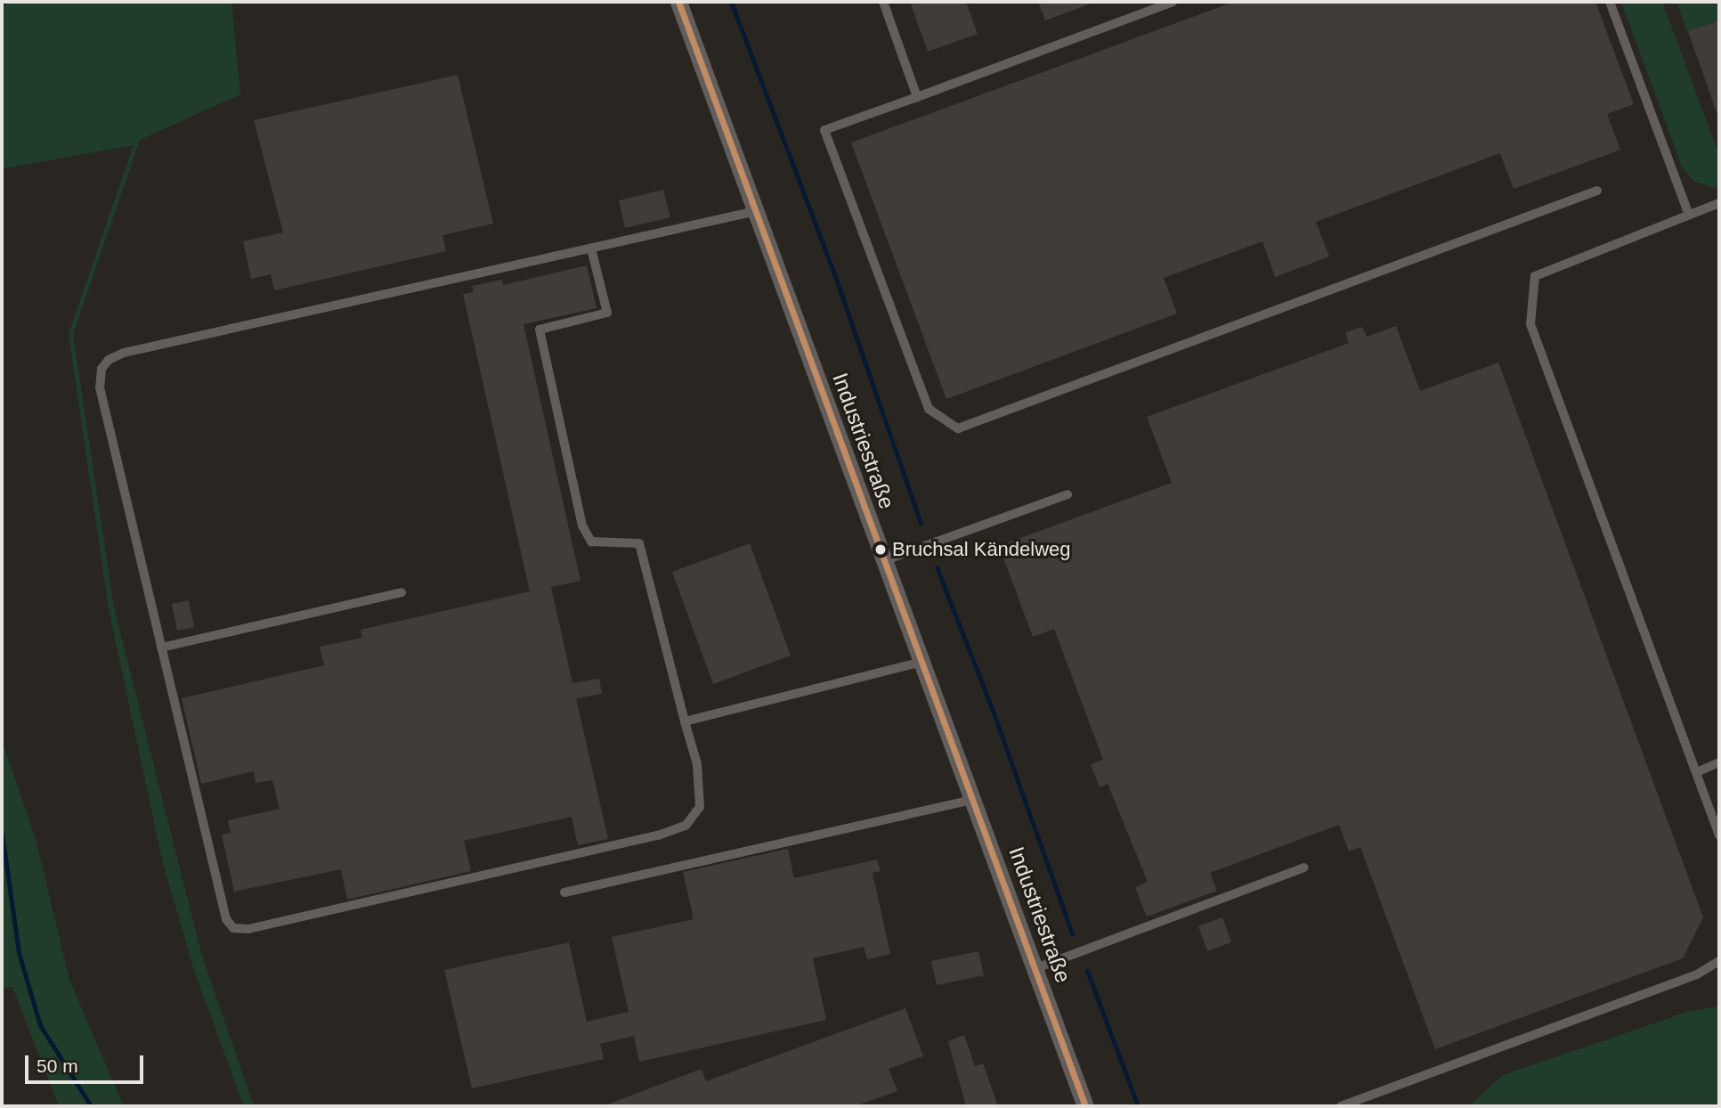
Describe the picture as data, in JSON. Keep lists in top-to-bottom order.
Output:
{
  "streets": {
    "street": ["Industriestraße"]
  },
  "places": ["Bruchsal Kändelweg"],
  "scale_bar": "50 m"
}
